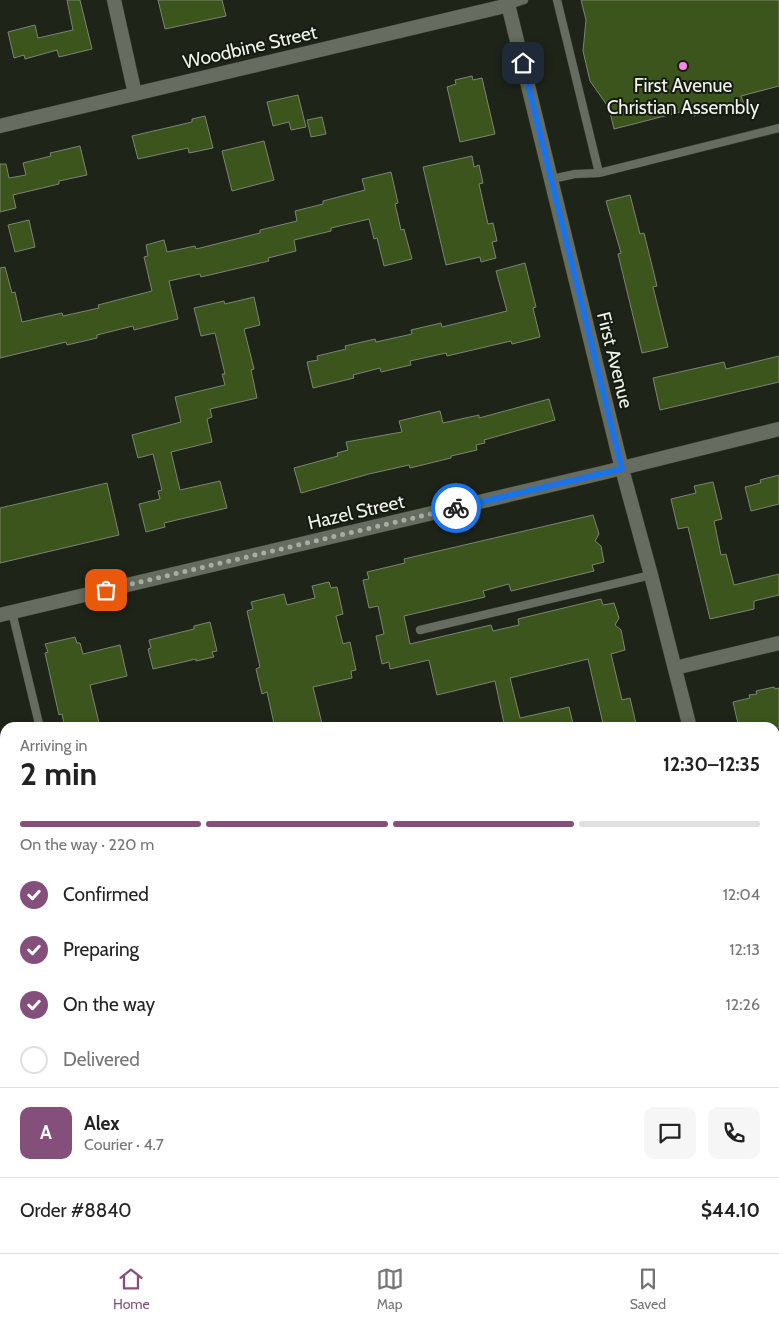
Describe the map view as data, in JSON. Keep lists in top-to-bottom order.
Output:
{
  "streets": {
    "street": ["Woodbine Street", "First Avenue", "Hazel Street"]
  },
  "crossings": [
    ["Woodbine Street", "First Avenue"],
    ["First Avenue", "Hazel Street"]
  ],
  "places": ["First Avenue Christian Assembly"],
  "page": {
    "heading": ["2 min", "Arriving in", "12:30–12:35"],
    "panel": [
      "Alex",
      "Courier · 4.7",
      "Order #8840",
      "$44.10"
    ],
    "bar": "On the way · 220 m",
    "list": [
      ["Confirmed", "12:04"],
      ["Preparing", "12:13"],
      ["On the way", "12:26"],
      "Delivered"
    ],
    "round": "A",
    "tabs": ["Home", "Map", "Saved"]
  }
}
